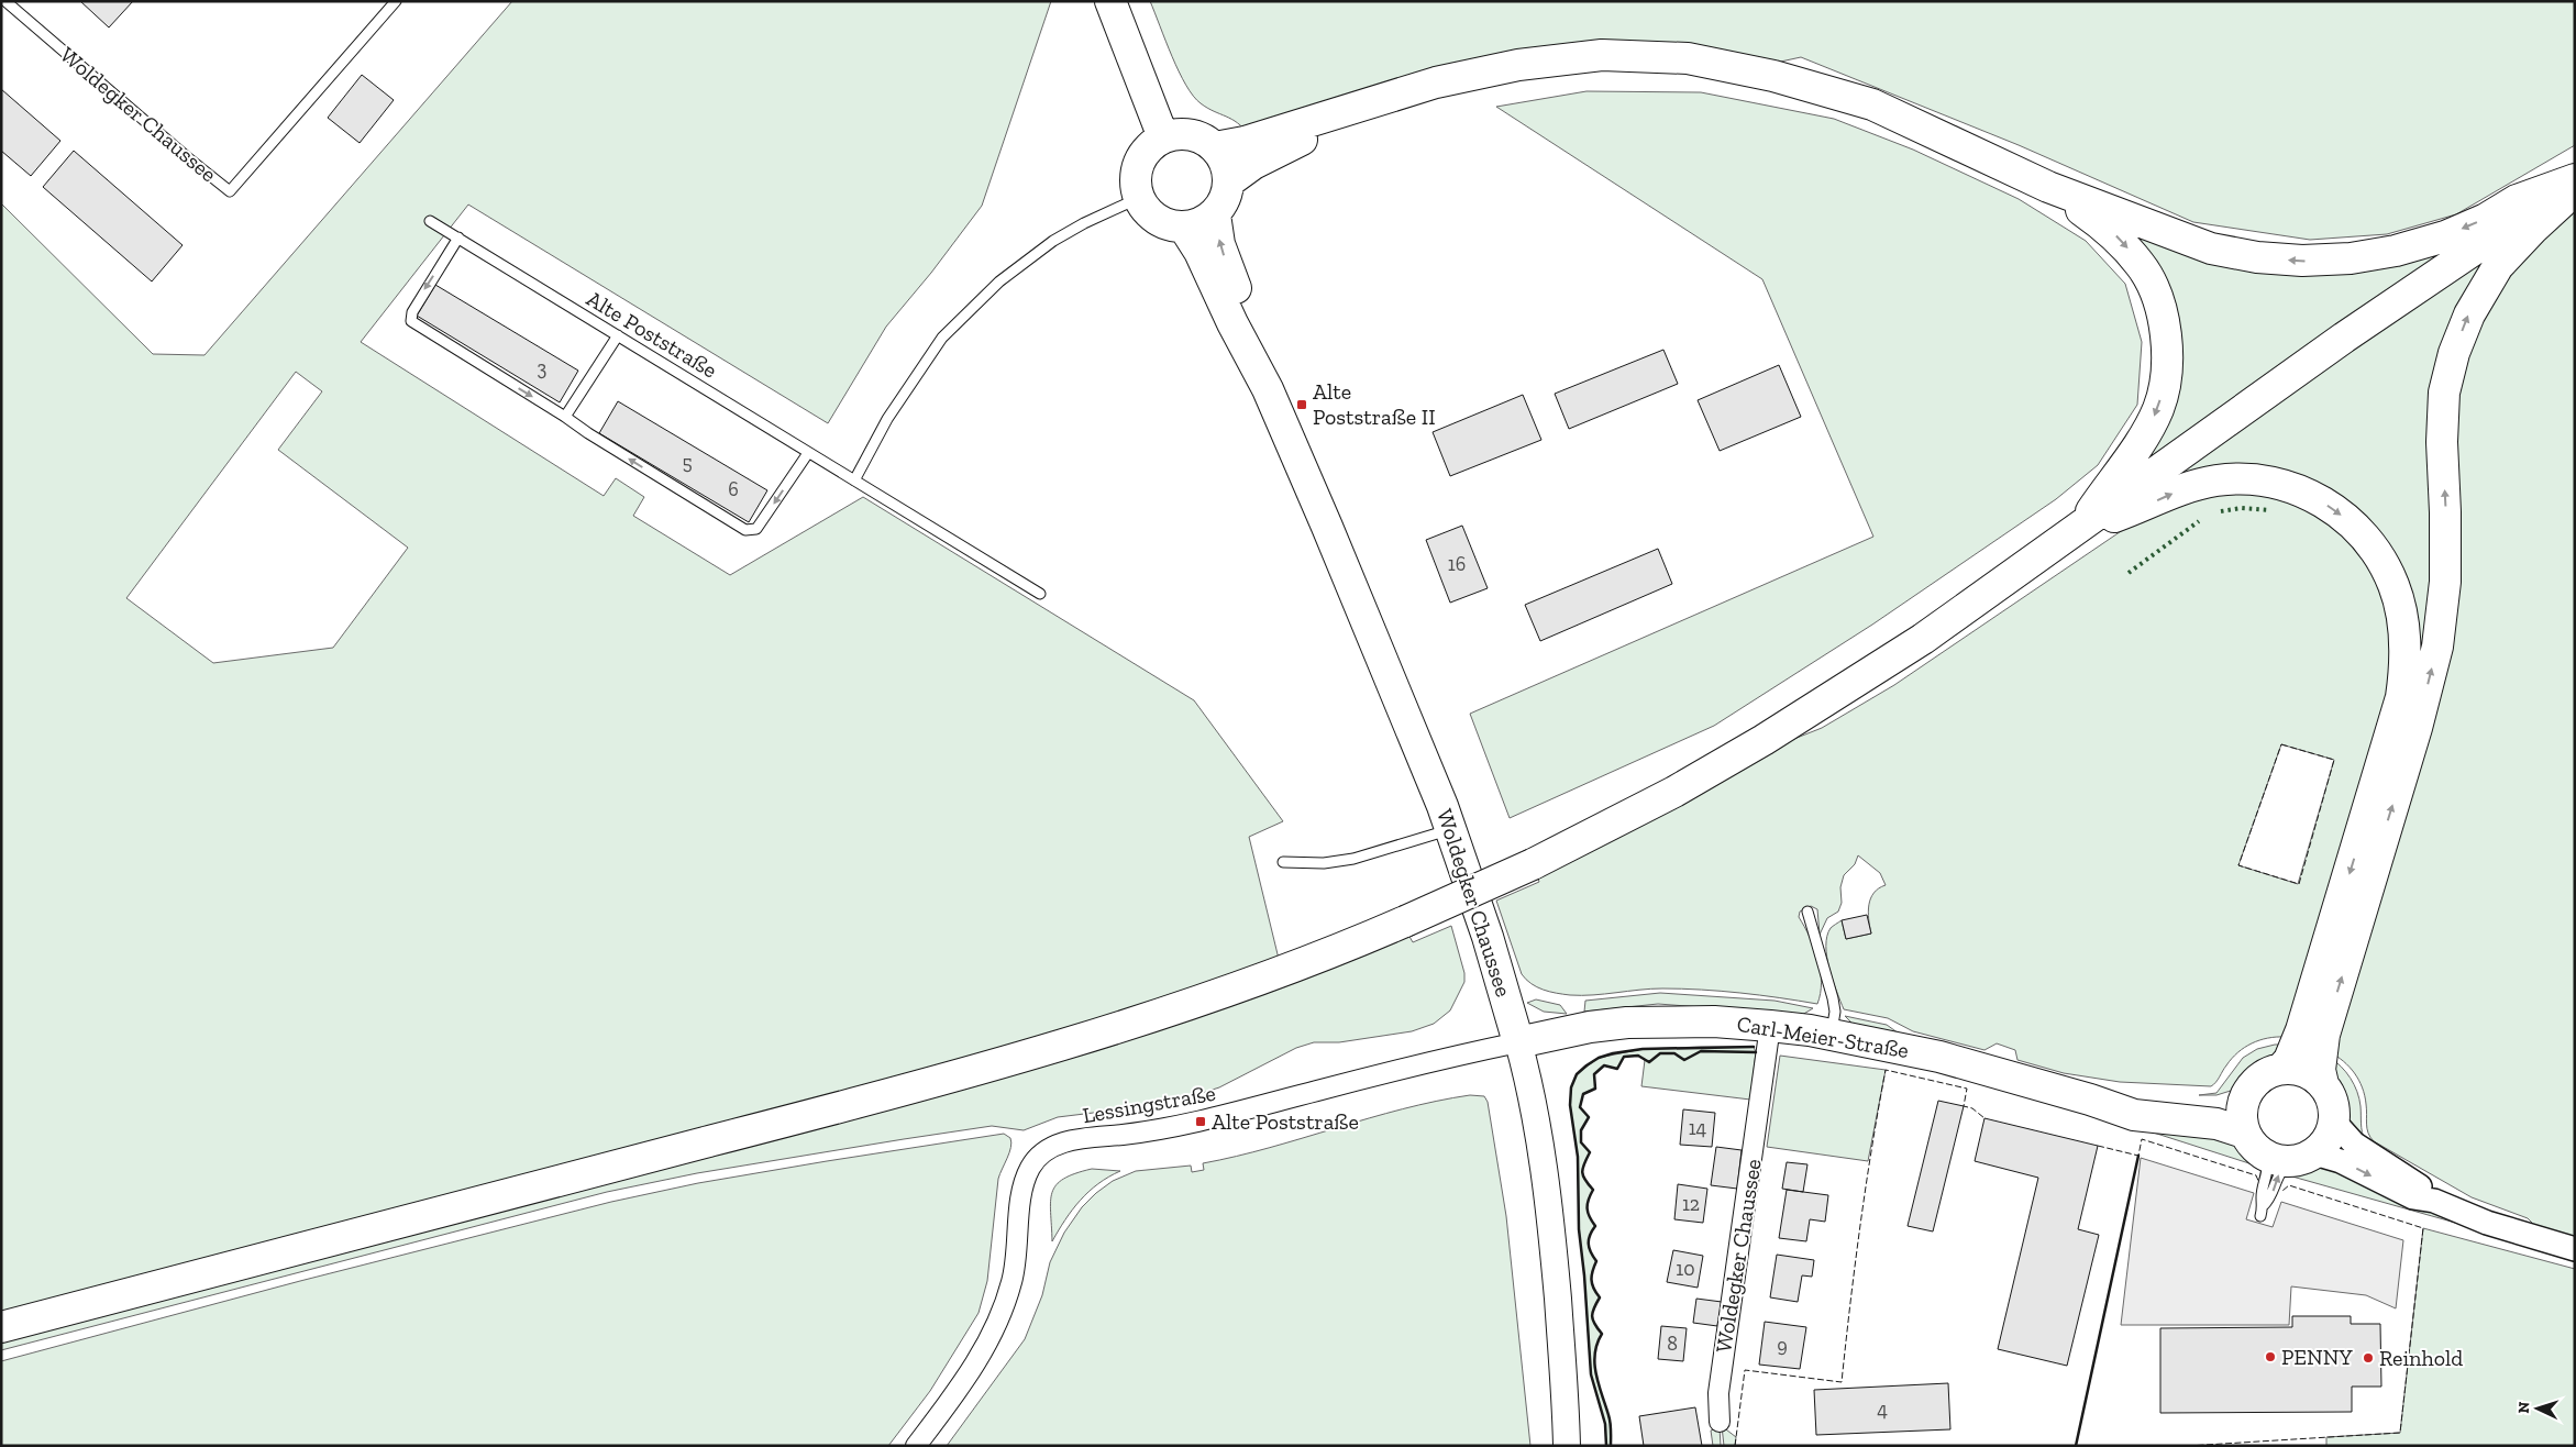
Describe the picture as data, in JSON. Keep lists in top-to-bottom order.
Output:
{
  "streets": {
    "main road": ["Woldegker Chaussee", "Carl-Meier-Straße"],
    "street": ["Lessingstraße"],
    "lane": ["Alte Poststraße"]
  },
  "crossings": [
    ["Woldegker Chaussee", "Carl-Meier-Straße"],
    ["Woldegker Chaussee", "Lessingstraße"],
    ["Carl-Meier-Straße", "Lessingstraße"]
  ],
  "places": {
    "transit": ["Alte Poststraße II", "Alte Poststraße"],
    "other": ["PENNY", "Reinhold"]
  },
  "house_numbers": [
    "3",
    "5",
    "6",
    "16",
    "14",
    "12",
    "10",
    "8",
    "9",
    "4"
  ],
  "north": "left"
}
